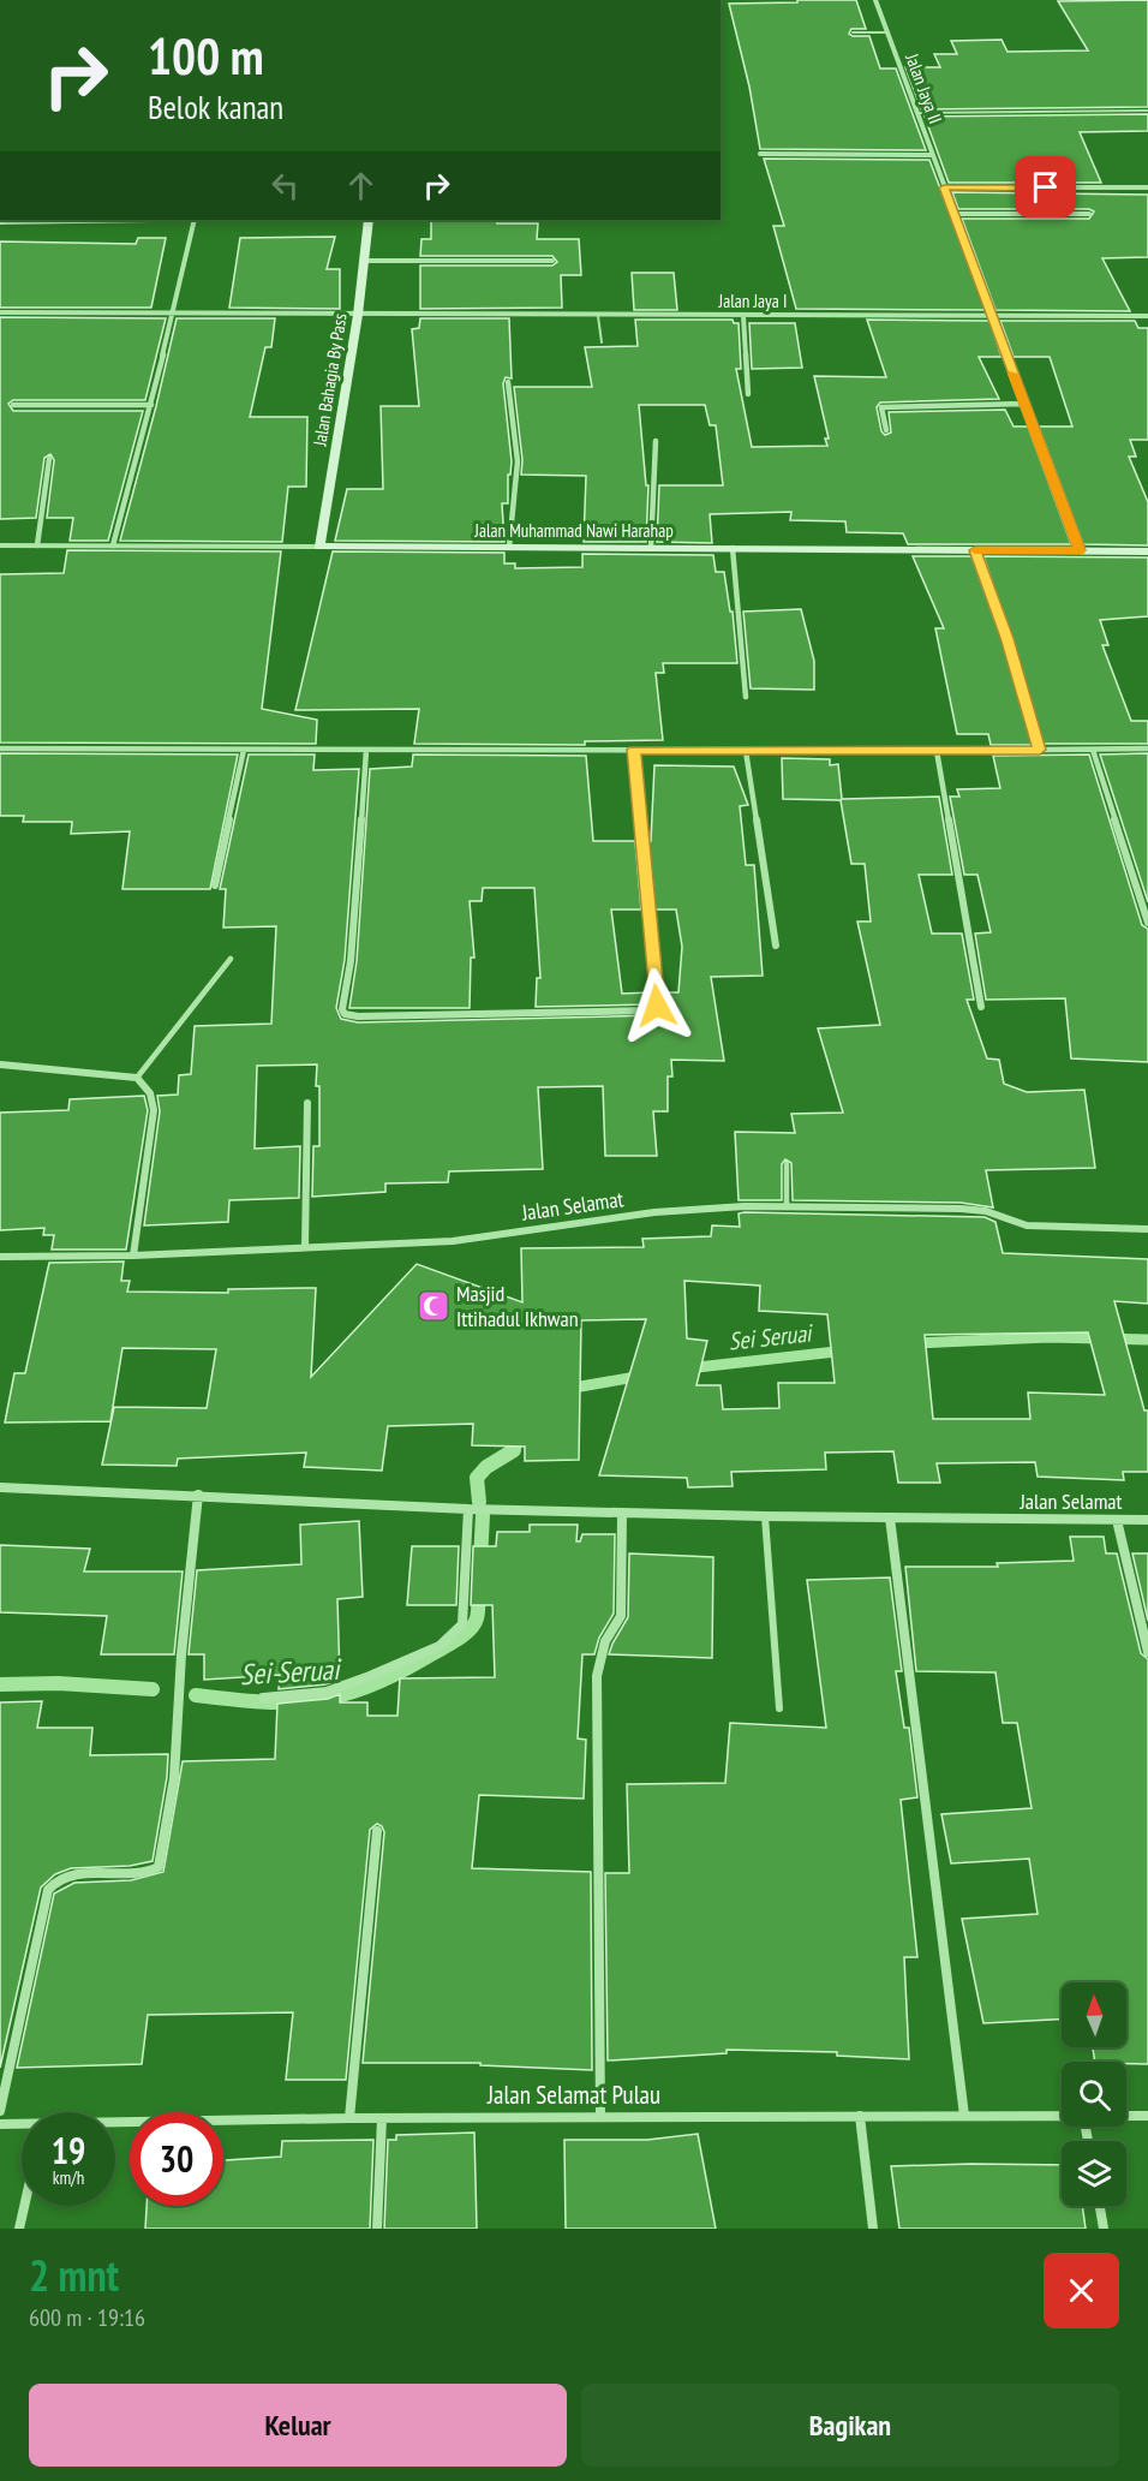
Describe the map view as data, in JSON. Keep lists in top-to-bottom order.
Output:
{
  "streets": {
    "main road": ["Jalan Bahagia By Pass", "Jalan Muhammad Nawi Harahap"],
    "street": [
      "Jalan Jaya II",
      "Jalan Jaya I",
      "Jalan Selamat",
      "Jalan Selamat Pulau"
    ]
  },
  "crossings": [
    ["Jalan Jaya II", "Jalan Jaya I"],
    ["Jalan Jaya II", "Jalan Muhammad Nawi Harahap"],
    ["Jalan Jaya I", "Jalan Bahagia By Pass"],
    ["Jalan Bahagia By Pass", "Jalan Muhammad Nawi Harahap"]
  ],
  "water": ["Sei Seruai"],
  "places": {
    "mosque": ["Masjid Ittihadul Ikhwan"]
  },
  "north": "top",
  "page": {
    "turn": ["100 m", "Belok kanan"],
    "speed": "19 km/h",
    "limit": "30",
    "heading": ["2 mnt", "600 m · 19:16"],
    "buttons": ["Keluar", "Bagikan"]
  }
}
